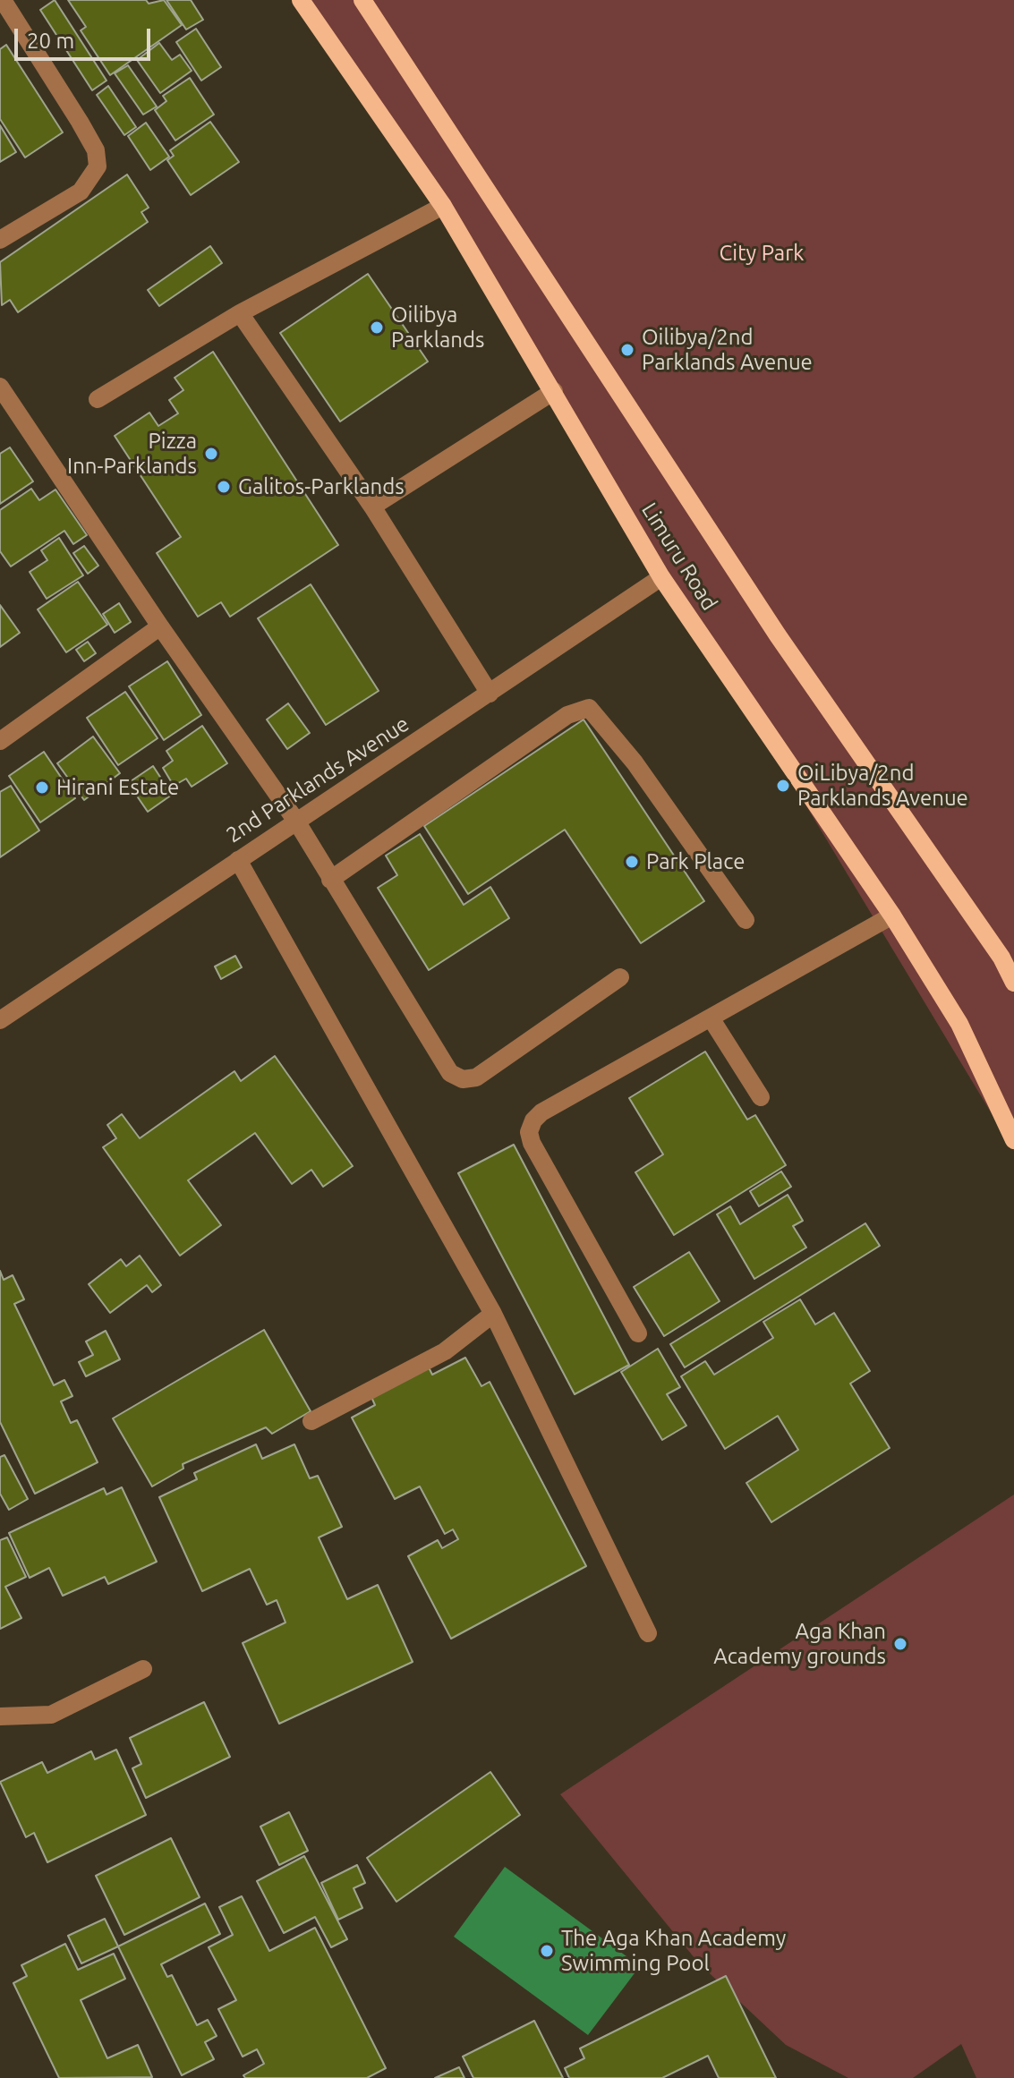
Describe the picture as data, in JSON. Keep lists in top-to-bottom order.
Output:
{
  "streets": {
    "main road": ["Limuru Road"],
    "street": ["2nd Parklands Avenue"]
  },
  "crossings": [
    ["Limuru Road", "2nd Parklands Avenue"]
  ],
  "parks": ["City Park"],
  "places": [
    "Oilibya Parklands",
    "Oilibya/2nd Parklands Avenue",
    "Pizza Inn-Parklands",
    "Galitos-Parklands",
    "OiLibya/2nd Parklands Avenue",
    "Hirani Estate",
    "Park Place",
    "Aga Khan Academy grounds",
    "The Aga Khan Academy Swimming Pool"
  ],
  "scale_bar": "20 m"
}
